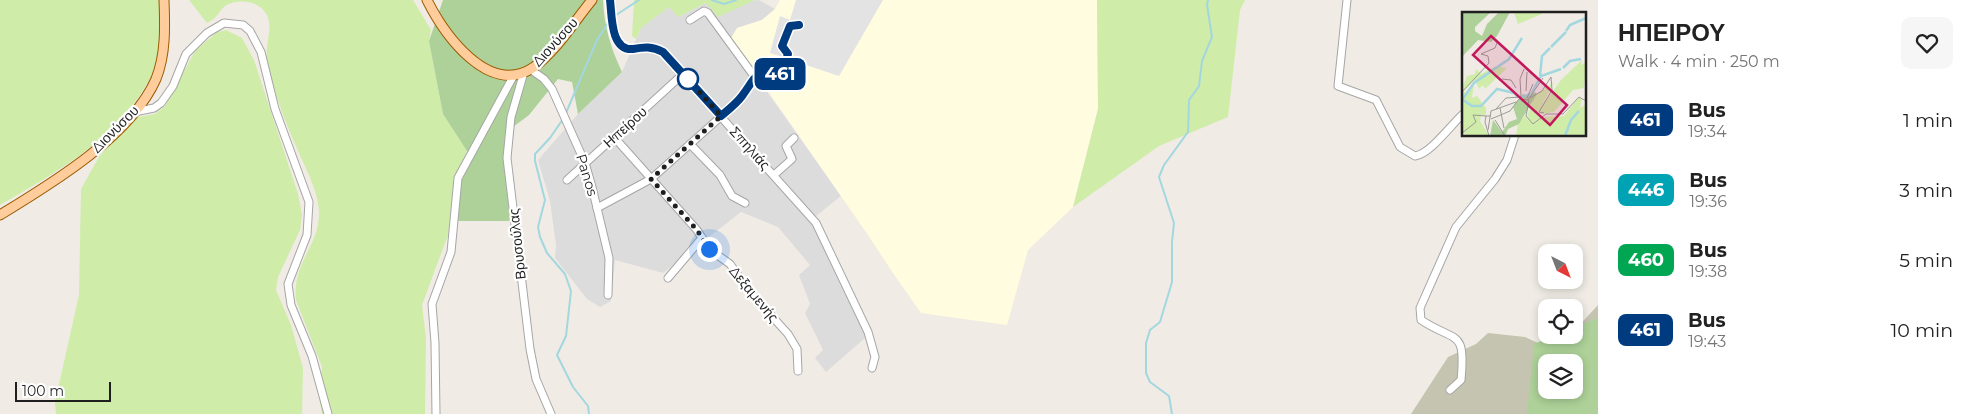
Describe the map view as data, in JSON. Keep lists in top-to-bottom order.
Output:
{
  "streets": {
    "main road": ["Διονύσου"],
    "street": [
      "Ηπείρου",
      "Σπηλιάς",
      "Panos",
      "Βρυσούλας",
      "Δεξαμενής"
    ]
  },
  "crossings": [
    ["Διονύσου", "Panos"],
    ["Διονύσου", "Βρυσούλας"],
    ["Ηπείρου", "Σπηλιάς"],
    ["Ηπείρου", "Panos"],
    ["Ηπείρου", "Δεξαμενής"],
    ["Panos", "Βρυσούλας"]
  ],
  "lines": ["bus line 461"],
  "scale_bar": "100 m",
  "north": "bottom right",
  "page": {
    "on_map": "461",
    "heading": ["ΗΠΕΙΡΟΥ", "Walk · 4 min · 250 m"],
    "list": [
      {
        "mark": "461",
        "name": "Bus",
        "note": "19:34",
        "value": "1 min"
      },
      {
        "mark": "446",
        "name": "Bus",
        "note": "19:36",
        "value": "3 min"
      },
      {
        "mark": "460",
        "name": "Bus",
        "note": "19:38",
        "value": "5 min"
      },
      {
        "mark": "461",
        "name": "Bus",
        "note": "19:43",
        "value": "10 min"
      }
    ],
    "scale": "100 m"
  }
}
